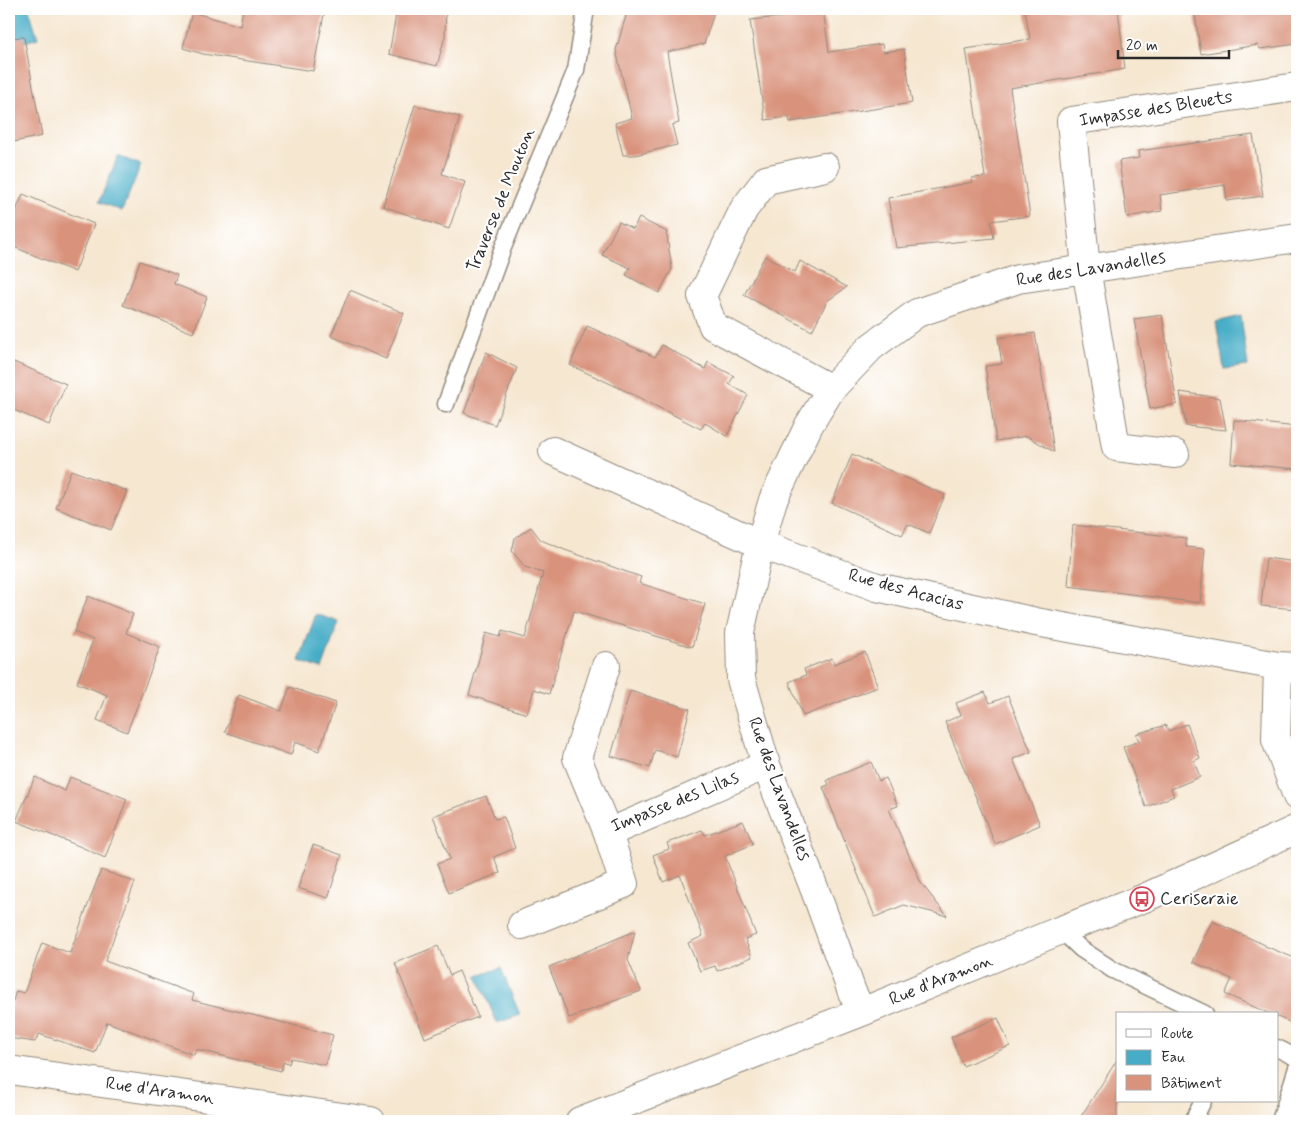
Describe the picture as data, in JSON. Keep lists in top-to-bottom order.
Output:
{
  "streets": {
    "street": [
      "Impasse des Bleuets",
      "Rue des Lavandelles",
      "Rue des Acacias",
      "Impasse des Lilas",
      "Rue d'Aramon"
    ],
    "lane": ["Traverse de Mouton"]
  },
  "crossings": [
    ["Impasse des Bleuets", "Rue des Lavandelles"],
    ["Rue des Lavandelles", "Rue des Acacias"],
    ["Rue des Lavandelles", "Impasse des Lilas"],
    ["Rue des Lavandelles", "Rue d'Aramon"]
  ],
  "places": {
    "bus stop": ["Ceriseraie"]
  },
  "legend": ["Route", "Eau", "Bâtiment"],
  "scale_bar": "20 m"
}
